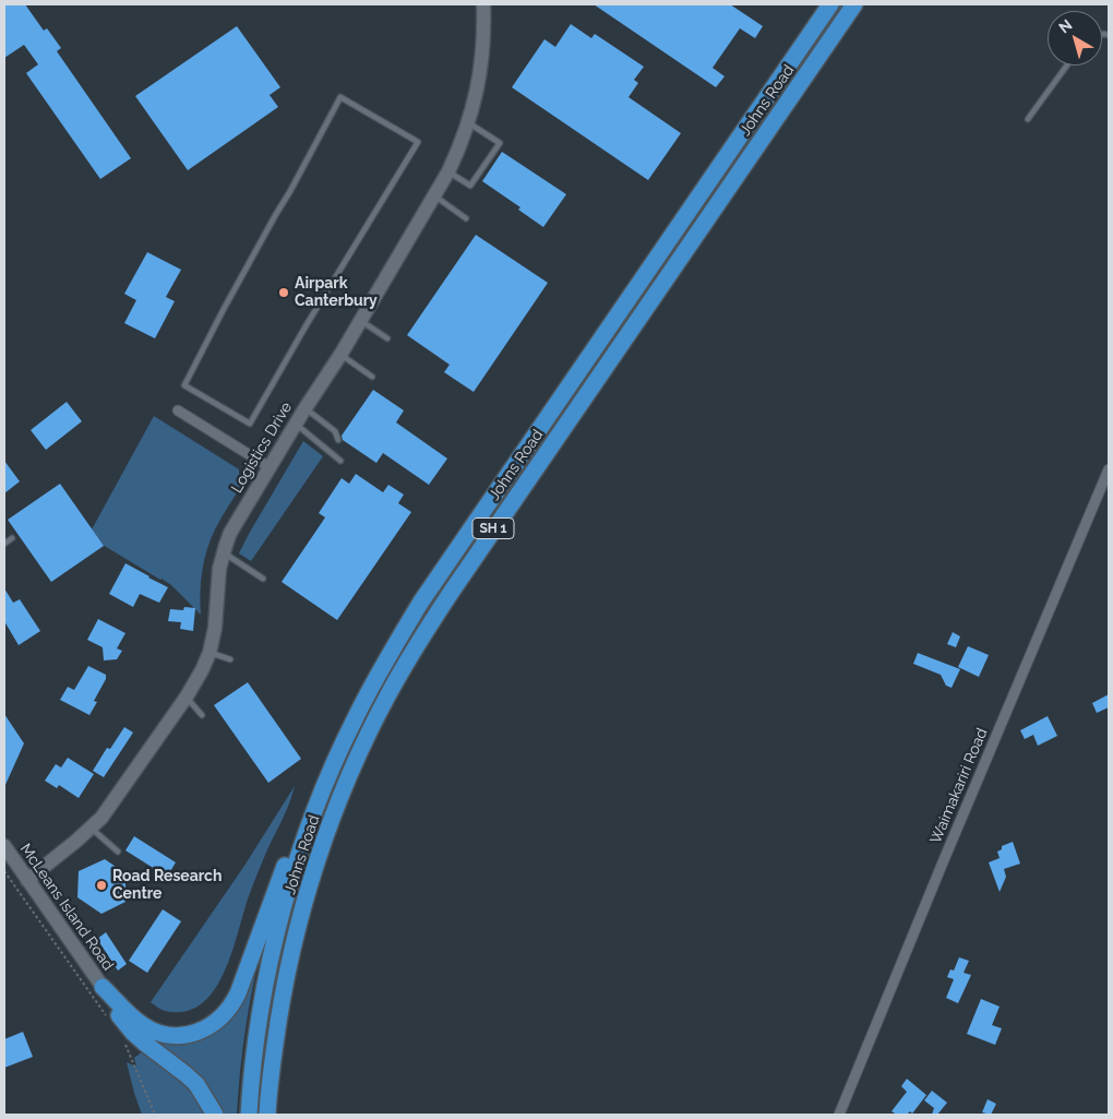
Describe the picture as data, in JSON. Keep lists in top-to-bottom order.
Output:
{
  "streets": {
    "highway": ["Johns Road", "SH 1"],
    "street": ["Logistics Drive", "Waimakariri Road", "McLeans Island Road"]
  },
  "crossings": [
    ["Logistics Drive", "McLeans Island Road"]
  ],
  "places": ["Airpark Canterbury", "Road Research Centre"],
  "north": "top left"
}
